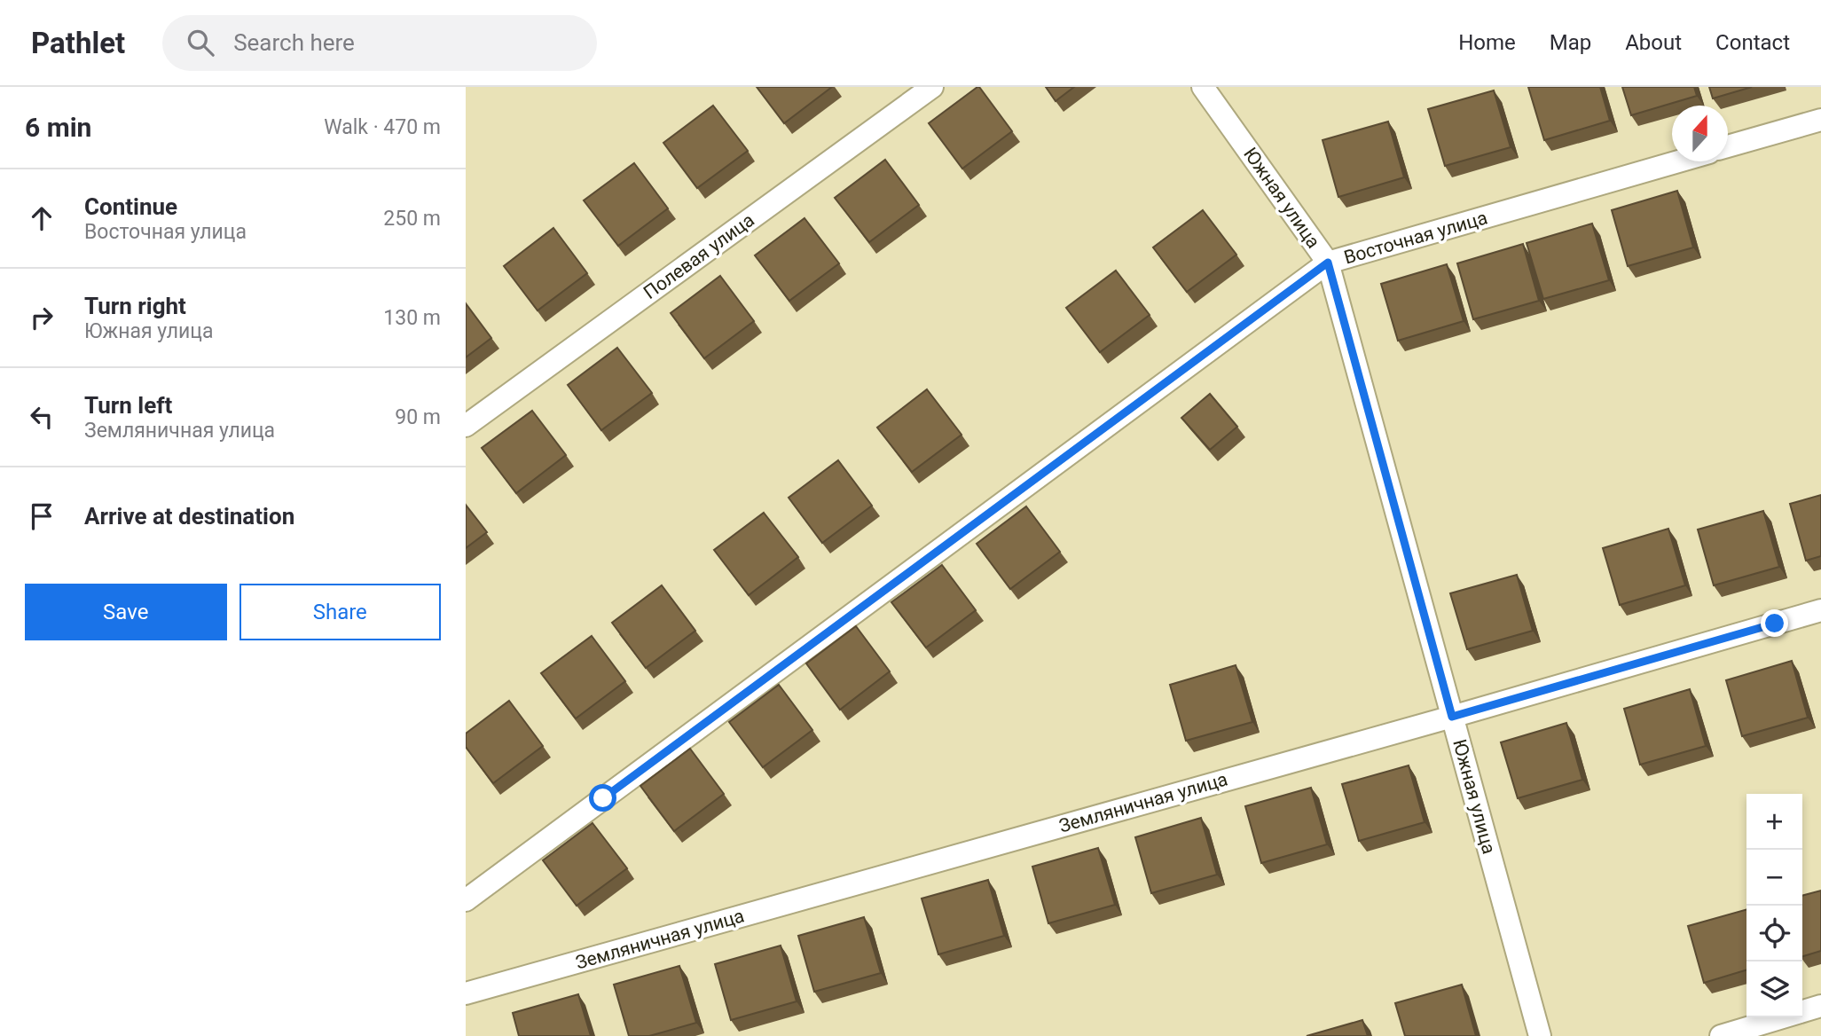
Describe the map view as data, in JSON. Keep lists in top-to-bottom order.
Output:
{
  "streets": {
    "street": [
      "Южная улица",
      "Восточная улица",
      "Полевая улица",
      "Земляничная улица"
    ]
  },
  "crossings": [
    ["Южная улица", "Восточная улица"],
    ["Южная улица", "Земляничная улица"]
  ],
  "north": "top",
  "page": {
    "header": "Pathlet",
    "search": "Search here",
    "nav": [
      "Home",
      "Map",
      "About",
      "Contact"
    ],
    "heading": ["6 min", "Walk · 470 m"],
    "list": [
      ["Continue", "Восточная улица", "250 m"],
      ["Turn right", "Южная улица", "130 m"],
      ["Turn left", "Земляничная улица", "90 m"],
      "Arrive at destination"
    ],
    "buttons": ["Save", "Share"],
    "map_buttons": ["+", "−"]
  }
}
